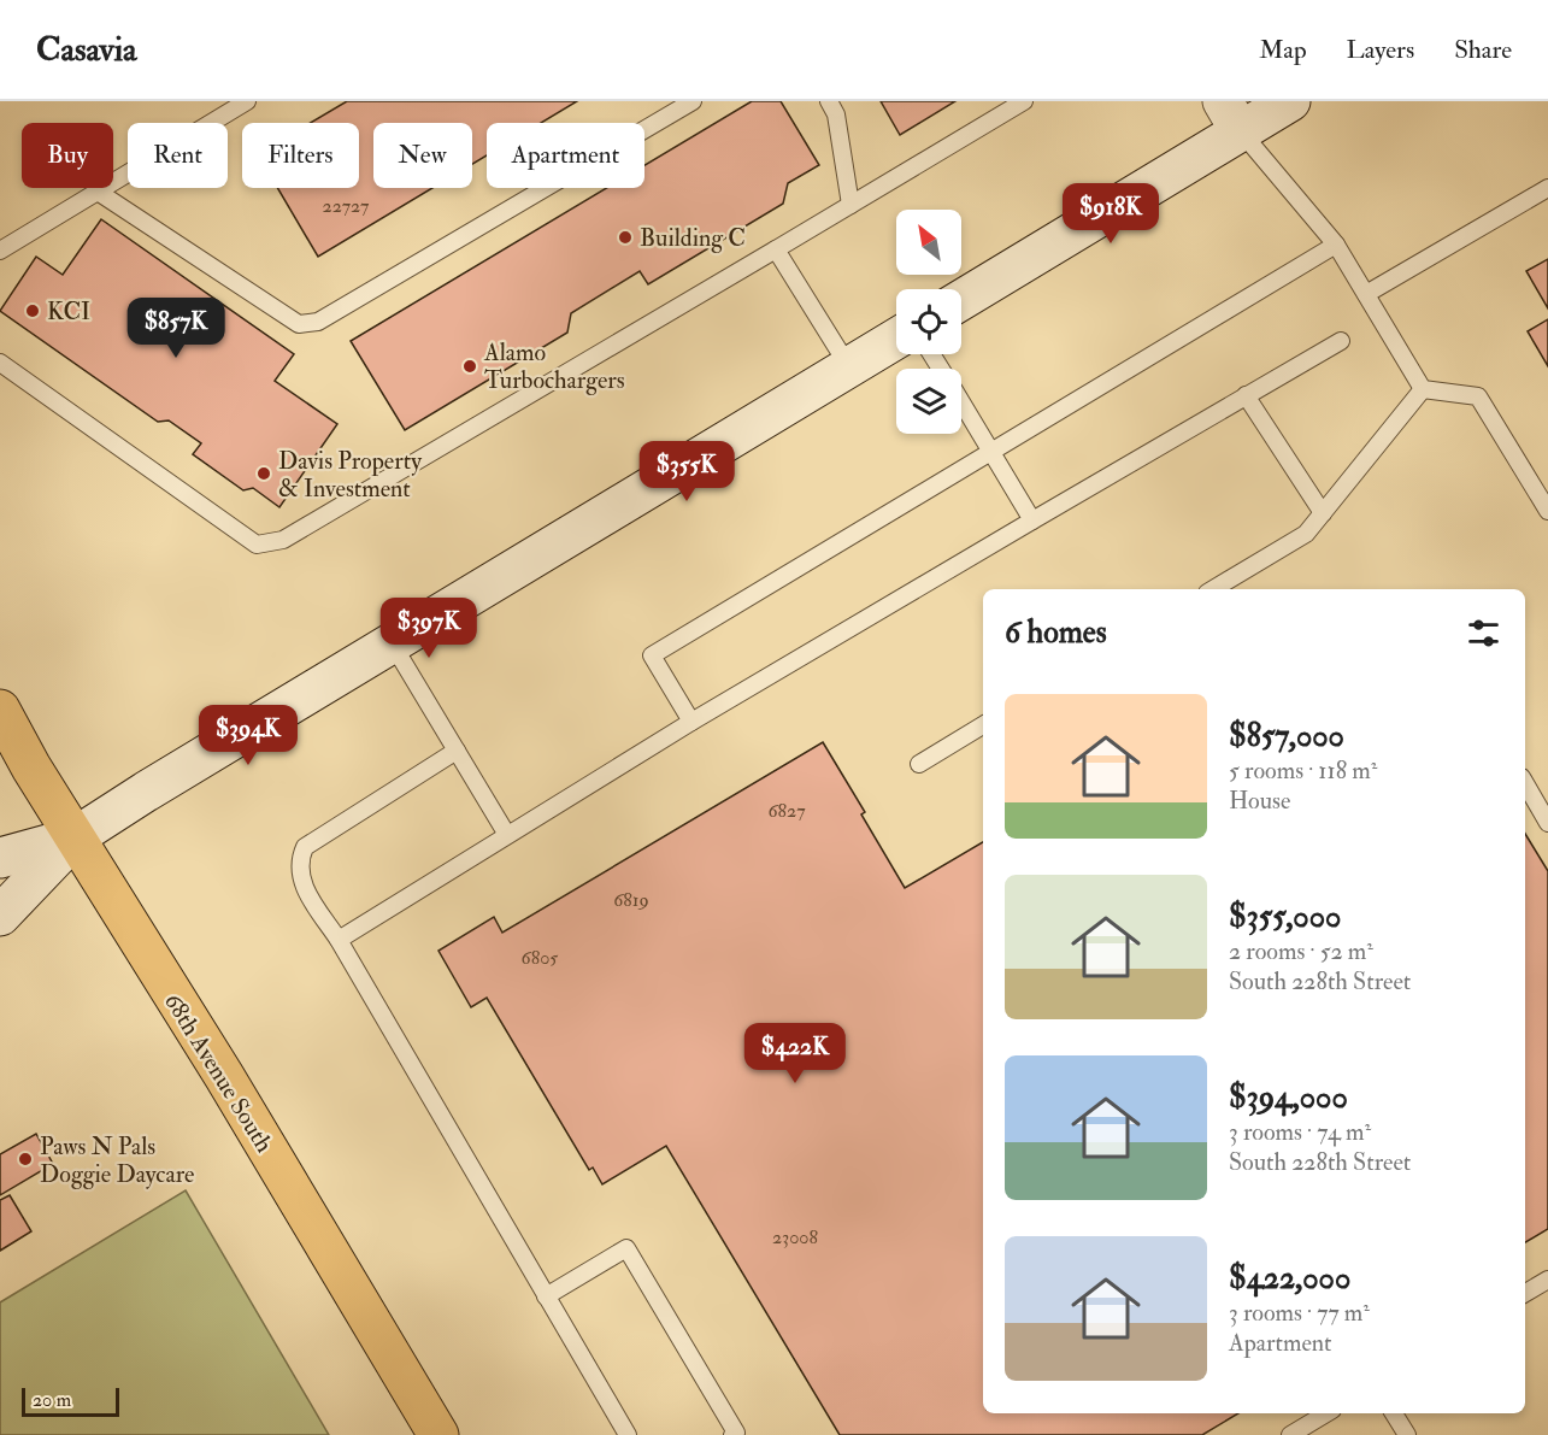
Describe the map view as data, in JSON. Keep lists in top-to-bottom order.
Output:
{
  "streets": {
    "main road": ["68th Avenue South"]
  },
  "places": [
    "Building C",
    "KCI",
    "Alamo Turbochargers",
    "Davis Property & Investment",
    "Paws N Pals Doggie Daycare"
  ],
  "house_numbers": [
    "22727",
    "6827",
    "6819",
    "6805",
    "23008"
  ],
  "scale_bar": "20 m",
  "north": "top left",
  "page": {
    "header": "Casavia",
    "nav": ["Map", "Layers", "Share"],
    "chip": [
      "Buy",
      "Rent",
      "Filters",
      "New",
      "Apartment"
    ],
    "price": [
      "$918K",
      "$857K",
      "$355K",
      "$397K",
      "$394K",
      "$422K"
    ],
    "heading": "6 homes",
    "list": [
      {
        "name": "$857,000",
        "note": "5 rooms · 118 m² · House"
      },
      {
        "name": "$355,000",
        "note": "2 rooms · 52 m² · South 228th Street"
      },
      {
        "name": "$394,000",
        "note": "3 rooms · 74 m² · South 228th Street"
      },
      {
        "name": "$422,000",
        "note": "3 rooms · 77 m² · Apartment"
      }
    ],
    "scale": "20 m"
  }
}
